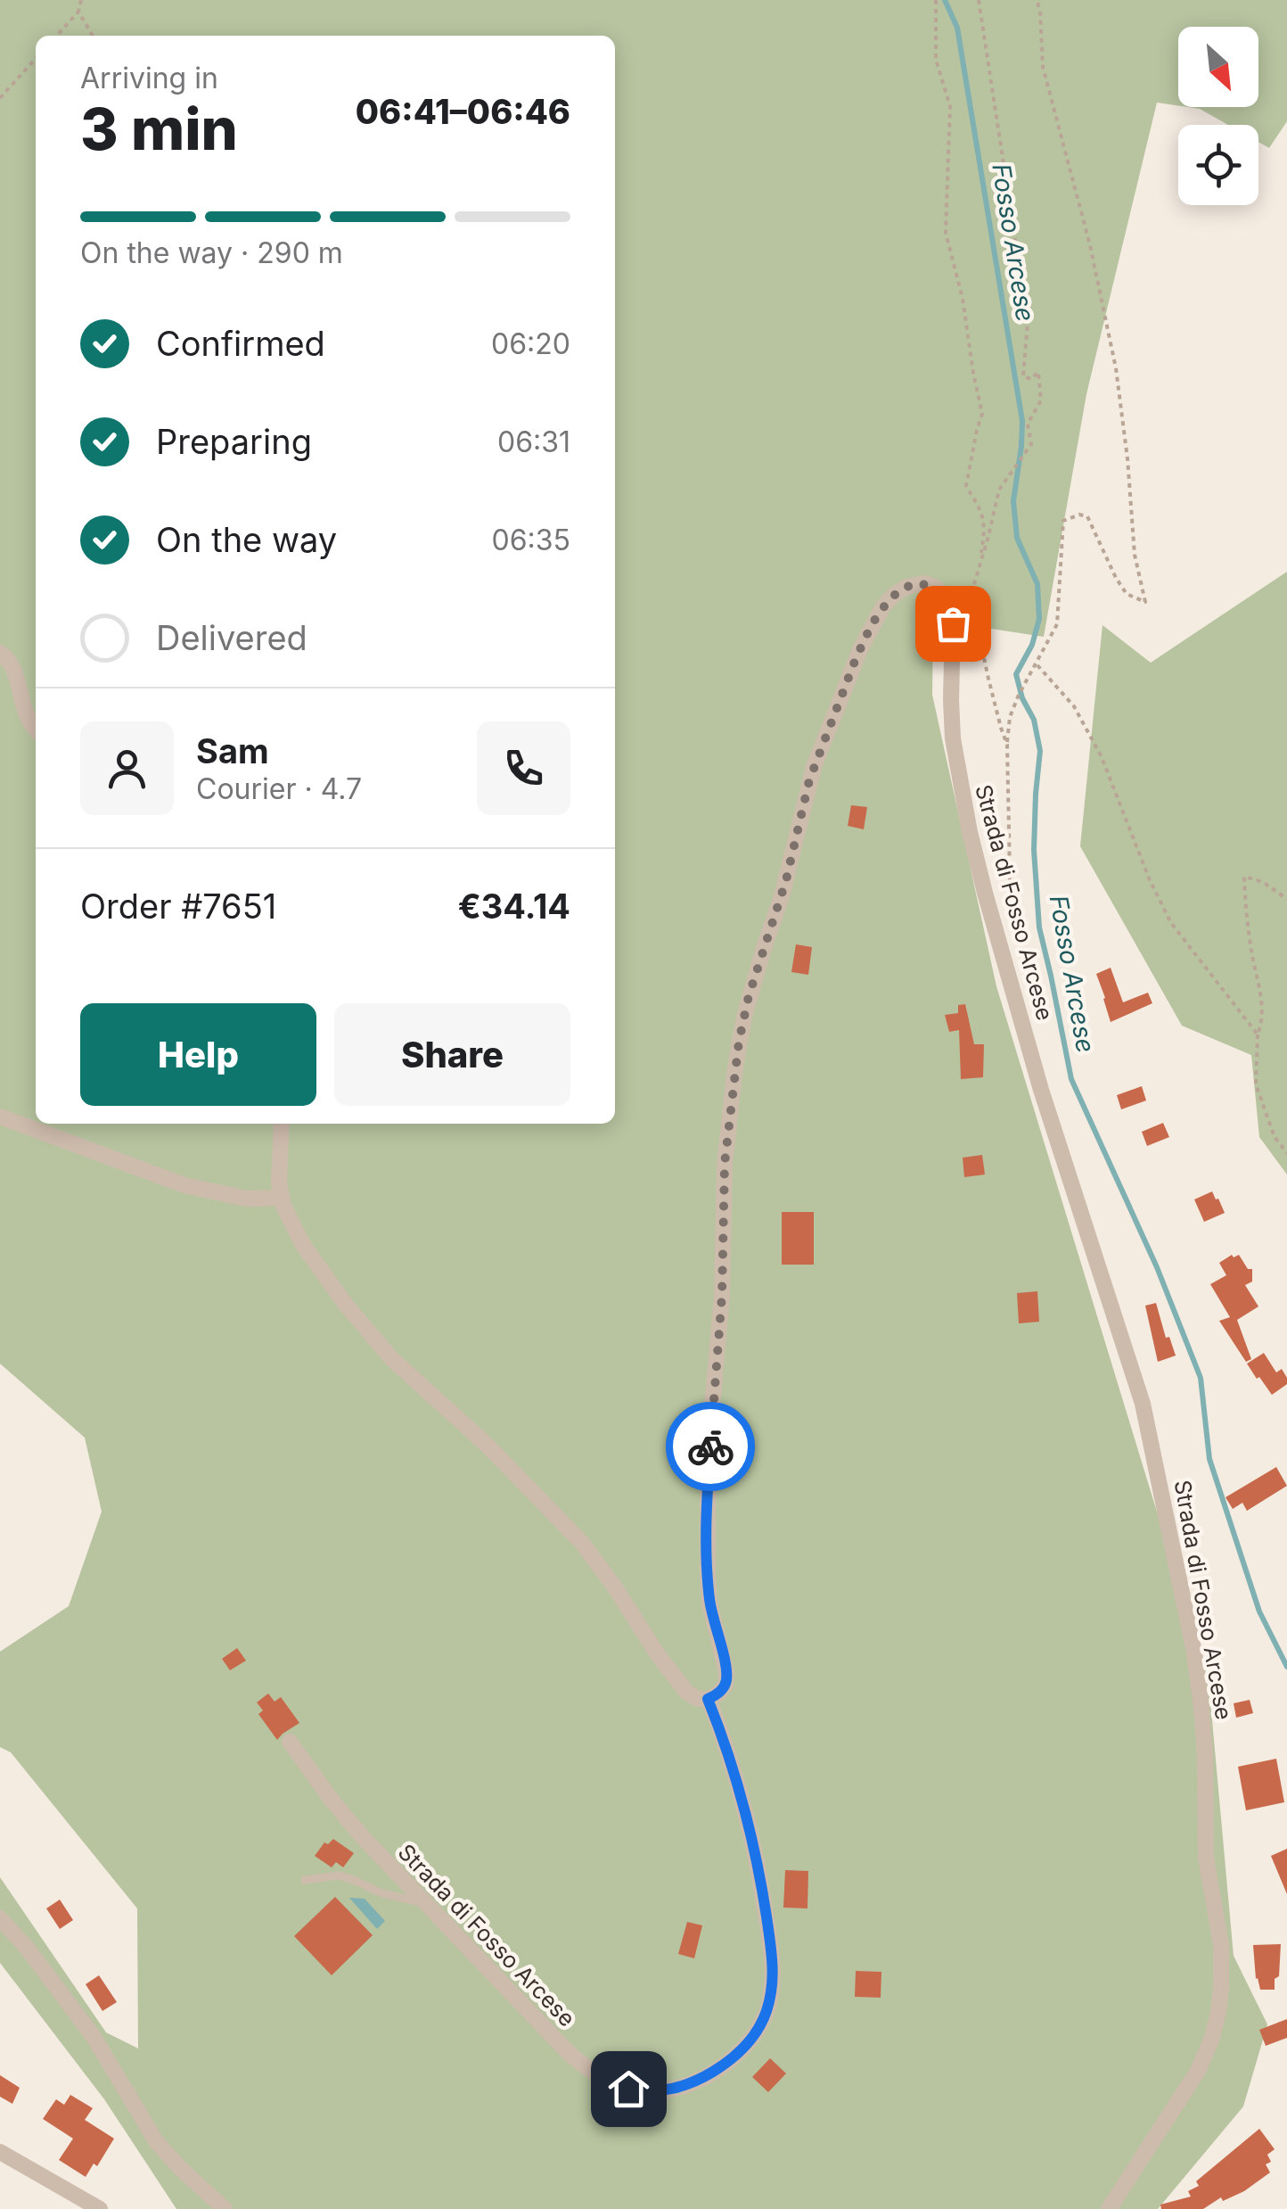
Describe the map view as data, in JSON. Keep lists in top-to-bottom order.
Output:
{
  "streets": {
    "street": ["Strada di Fosso Arcese"]
  },
  "water": ["Fosso Arcese"],
  "north": "bottom right",
  "page": {
    "heading": ["3 min", "Arriving in", "06:41–06:46"],
    "panel": [
      "Sam",
      "Courier · 4.7",
      "Order #7651",
      "€34.14"
    ],
    "bar": "On the way · 290 m",
    "list": [
      ["Confirmed", "06:20"],
      ["Preparing", "06:31"],
      ["On the way", "06:35"],
      "Delivered"
    ],
    "buttons": ["Help", "Share"]
  }
}
